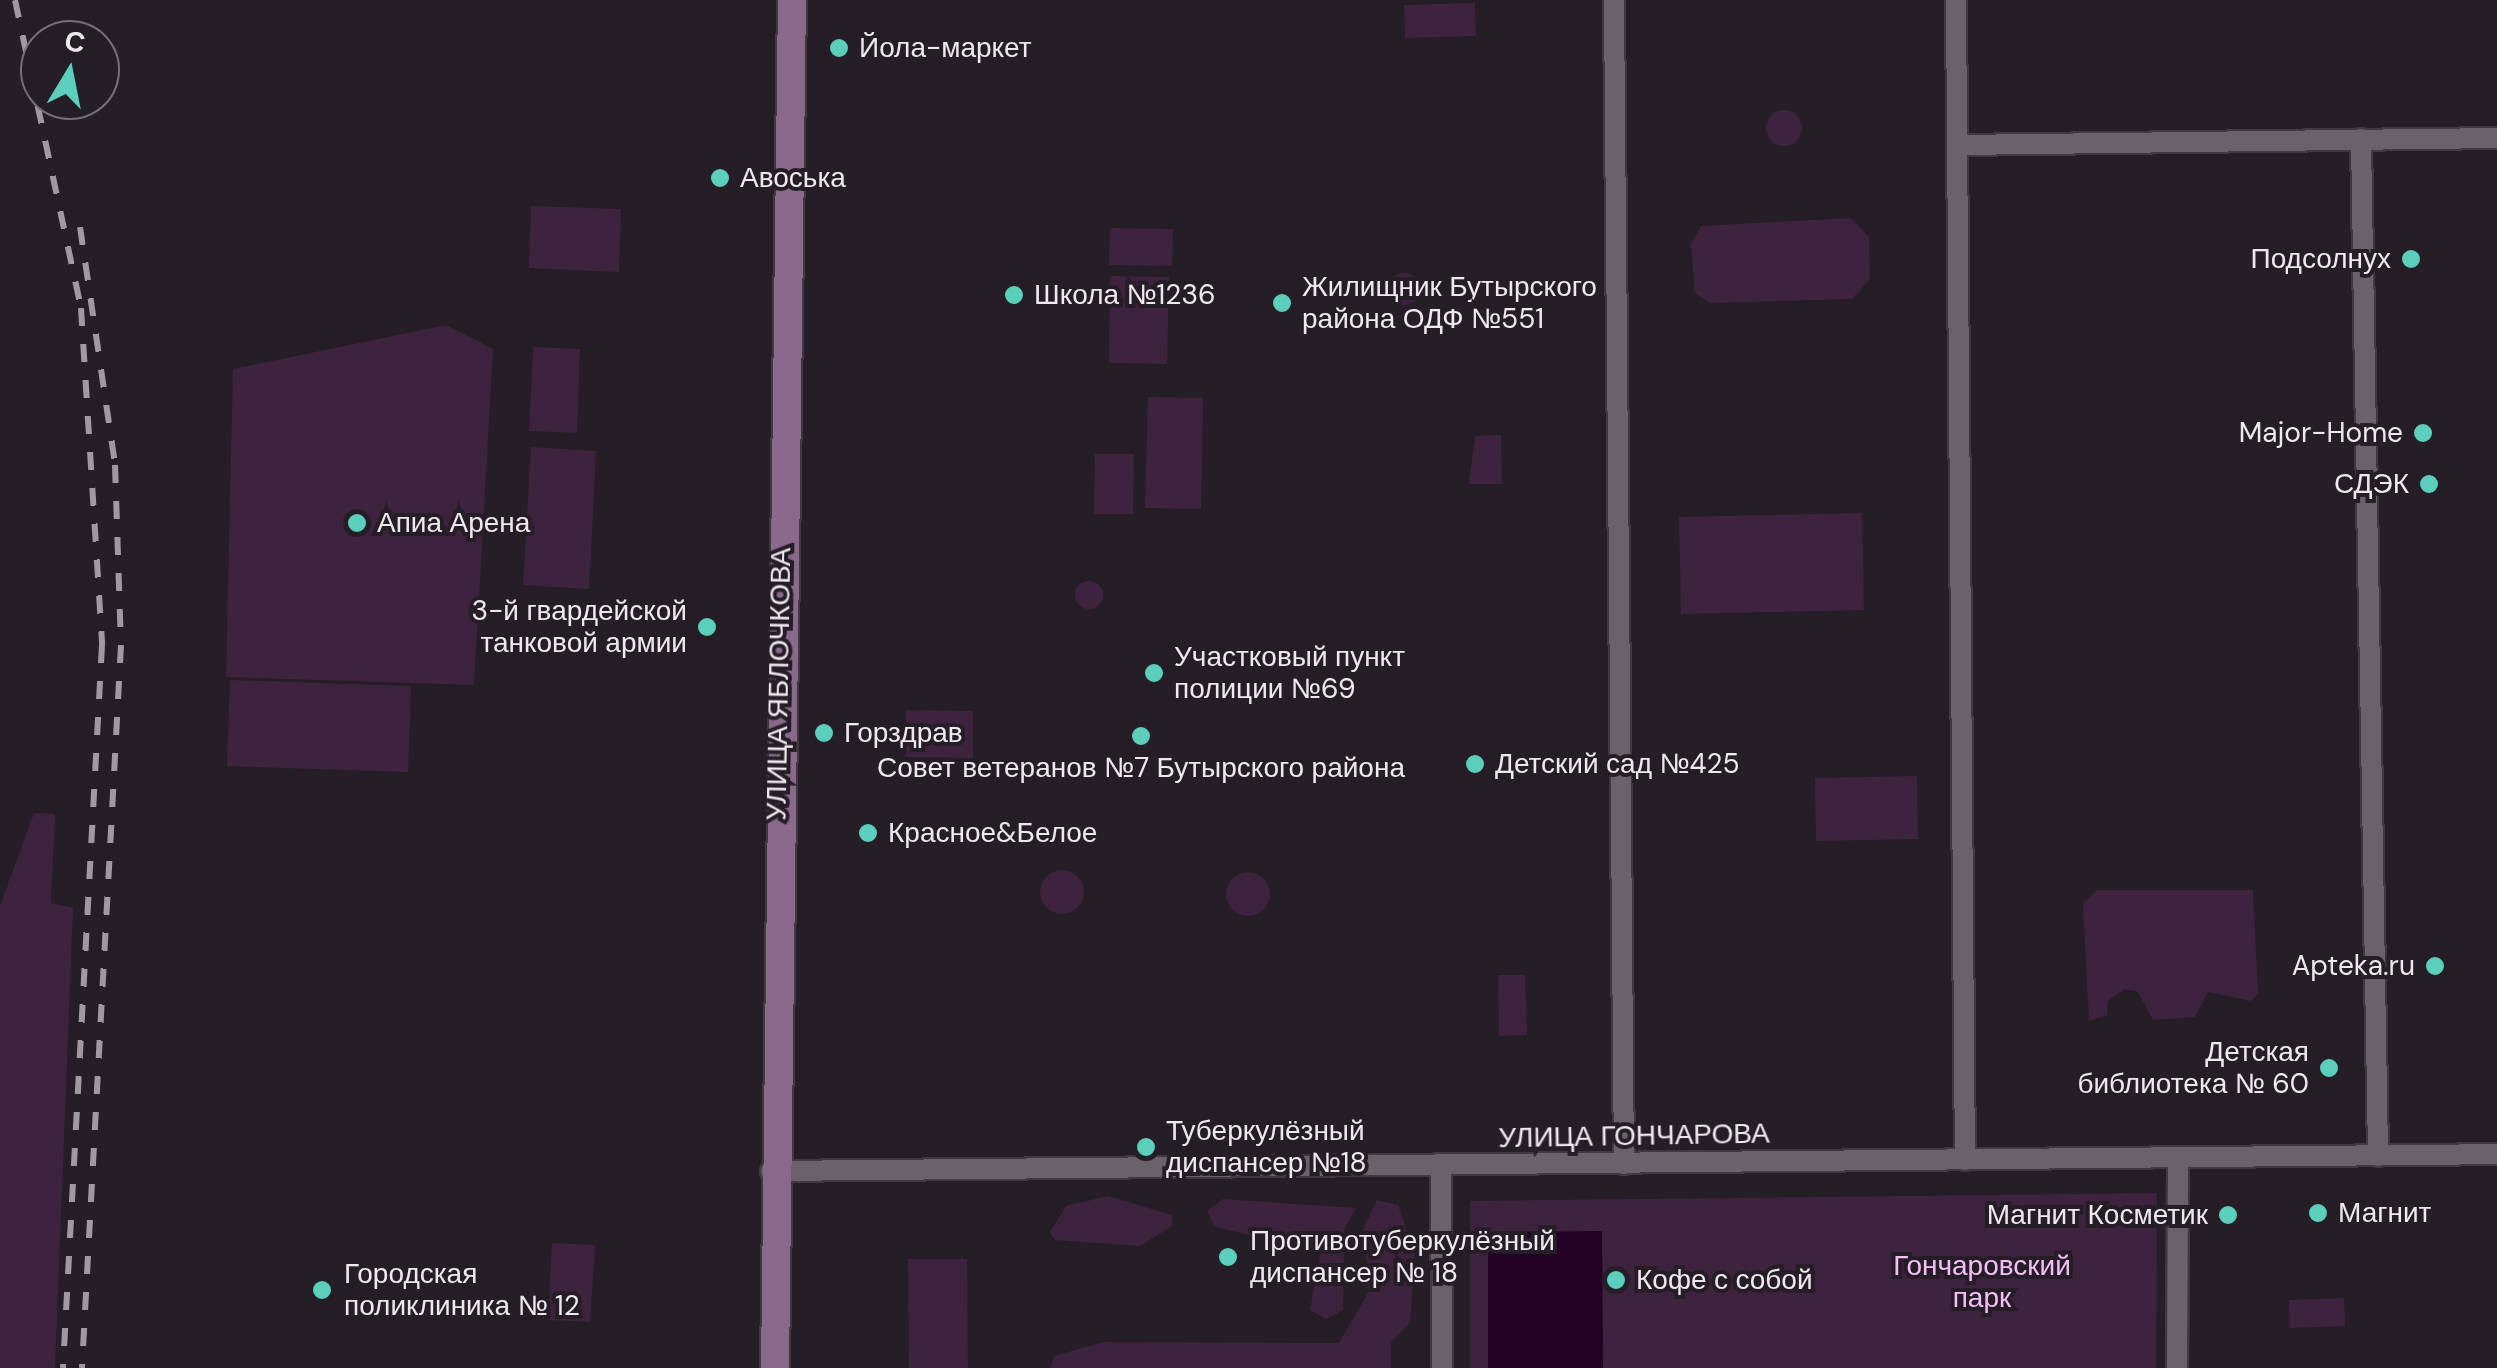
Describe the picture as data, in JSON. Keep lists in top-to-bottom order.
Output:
{
  "streets": {
    "street": ["УЛИЦА ЯБЛОЧКОВА", "УЛИЦА ГОНЧАРОВА"]
  },
  "crossings": [
    ["УЛИЦА ЯБЛОЧКОВА", "УЛИЦА ГОНЧАРОВА"]
  ],
  "parks": ["Гончаровский парк"],
  "places": [
    "Йола-маркет",
    "Авоська",
    "Подсолнух",
    "Школа №1236",
    "Жилищник Бутырского района ОДФ №551",
    "Major-Home",
    "СДЭК",
    "Апиа Арена",
    "3-й гвардейской танковой армии",
    "Участковый пункт полиции №69",
    "Горздрав",
    "Совет ветеранов №7 Бутырского района",
    "Детский сад №425",
    "Красное&Белое",
    "Apteka.ru",
    "Детская библиотека № 60",
    "Туберкулёзный диспансер №18",
    "Магнит",
    "Магнит Косметик",
    "Противотуберкулёзный диспансер № 18",
    "Кофе с собой",
    "Городская поликлиника № 12"
  ],
  "north": "top"
}
